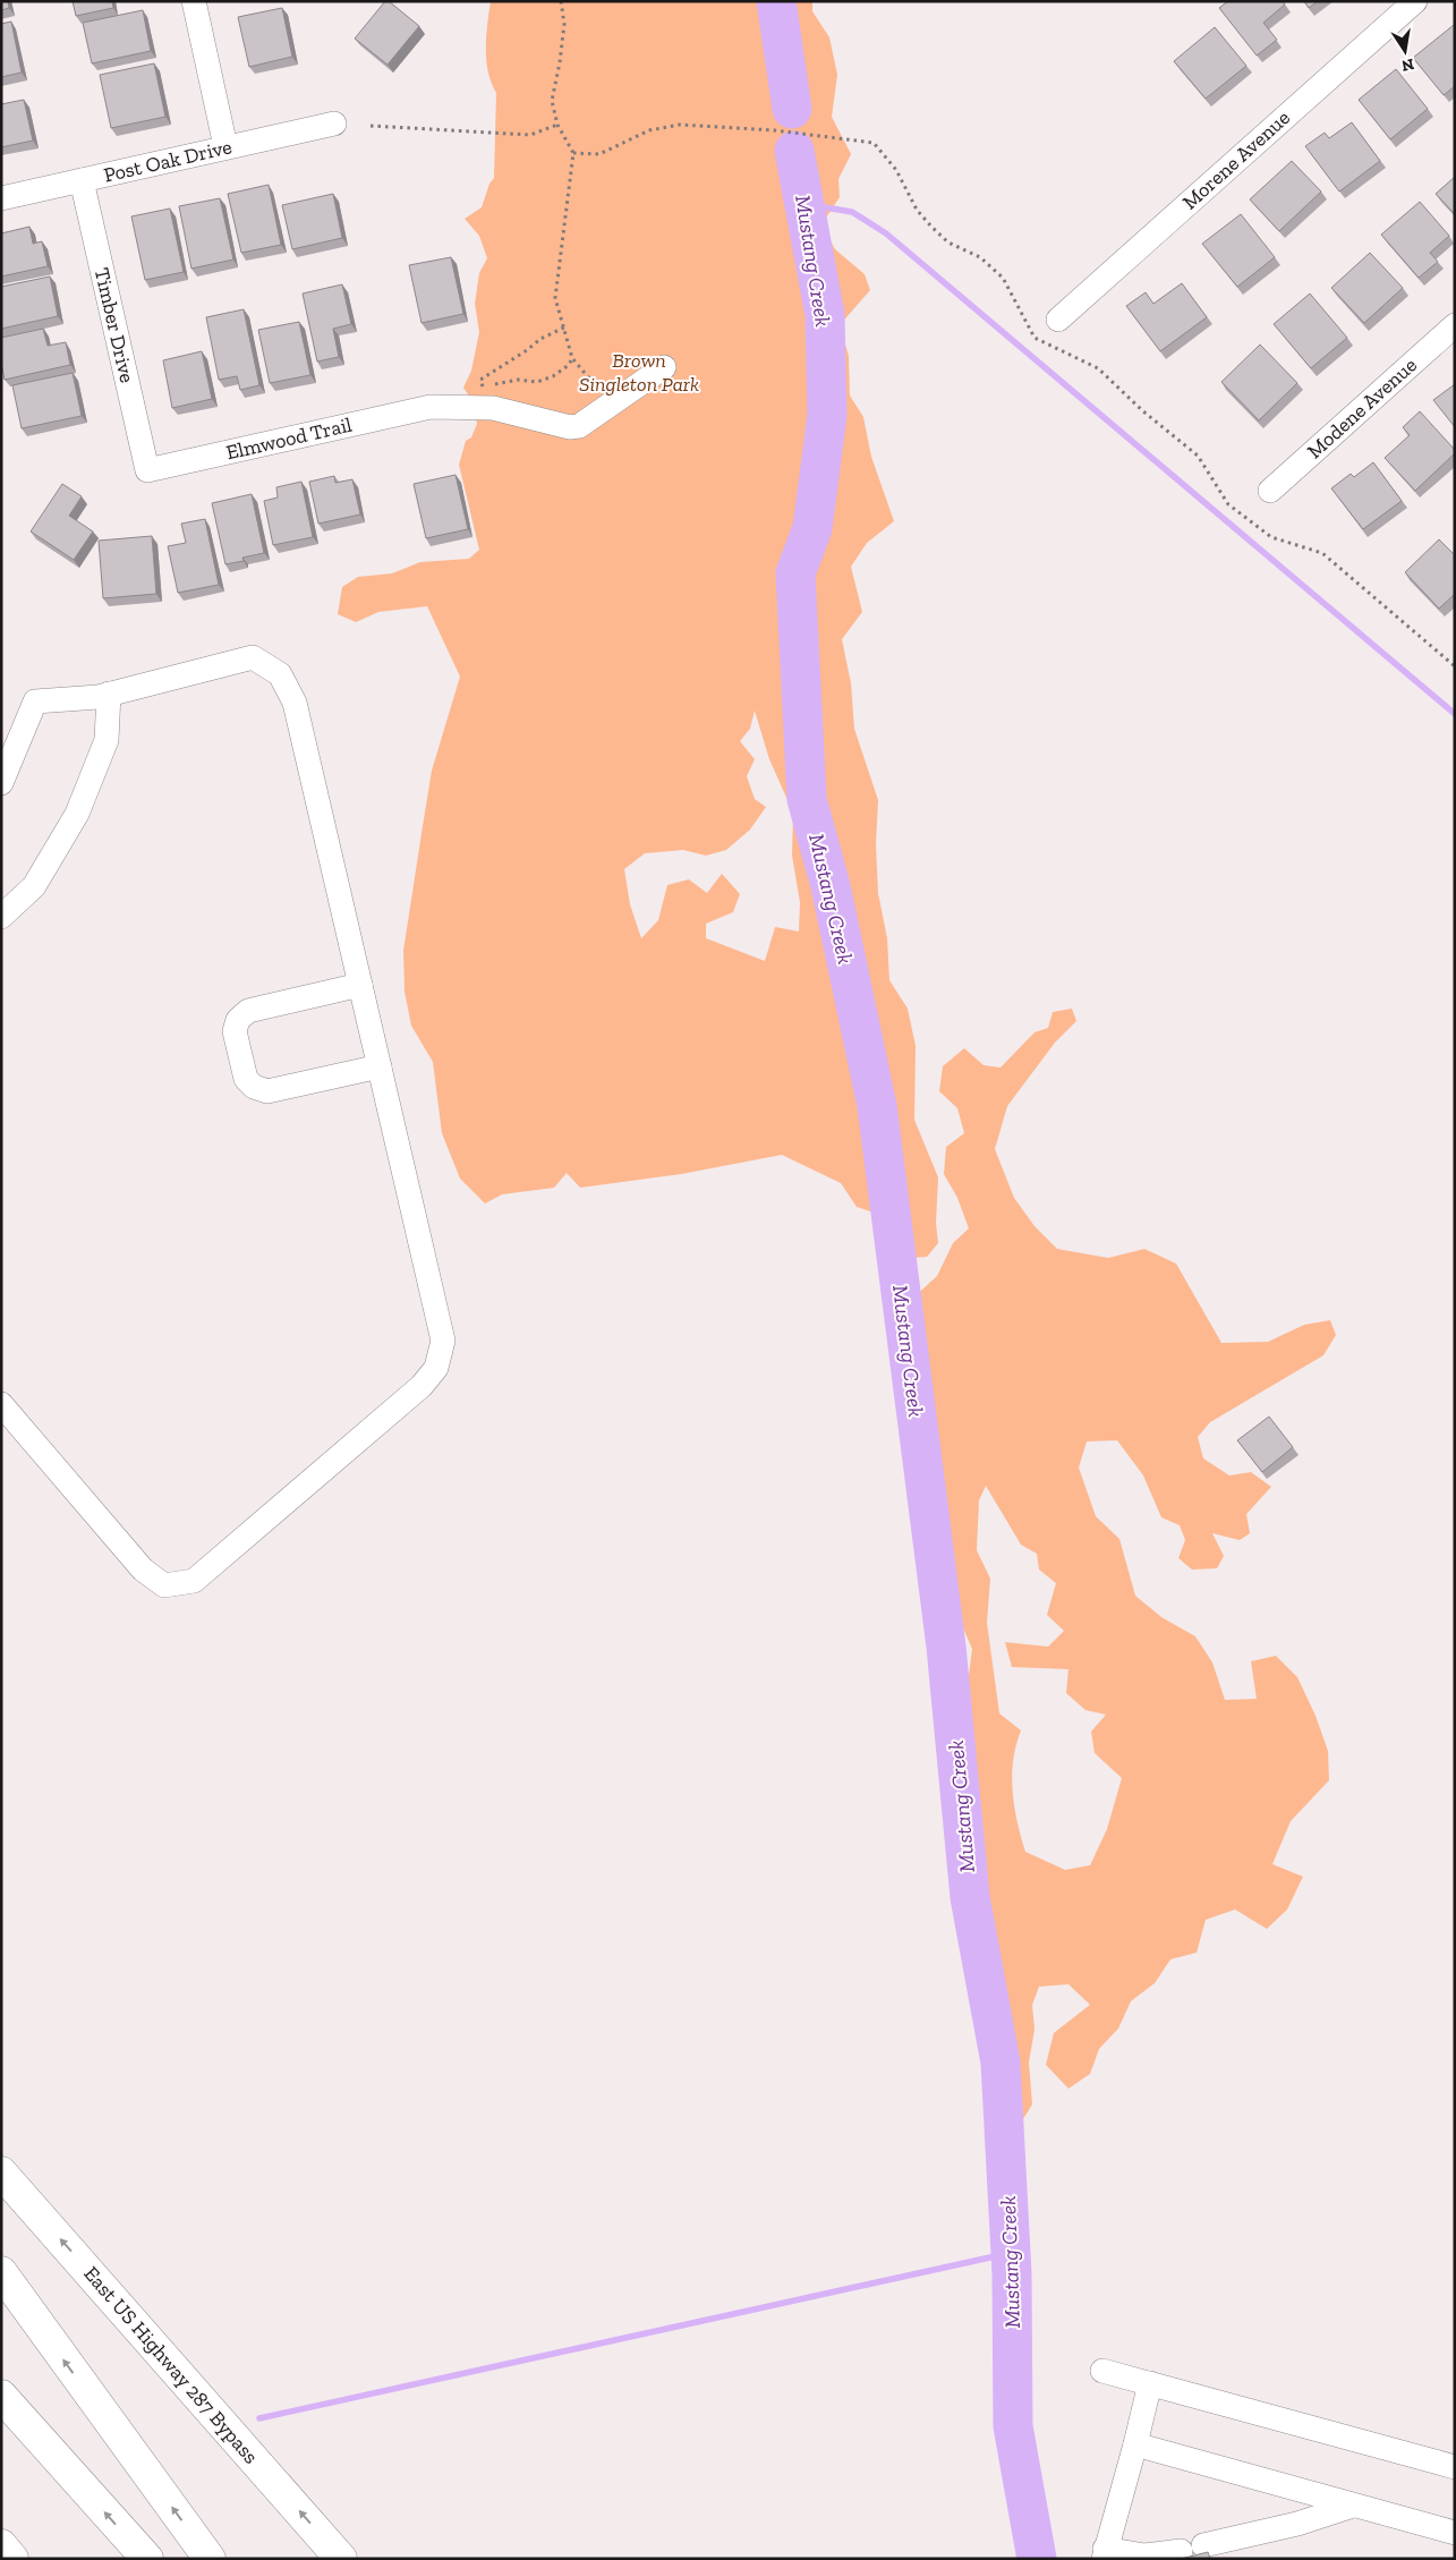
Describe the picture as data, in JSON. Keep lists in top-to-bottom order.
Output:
{
  "streets": {
    "main road": ["East US Highway 287 Bypass"],
    "street": [
      "Morene Avenue",
      "Post Oak Drive",
      "Timber Drive",
      "Modene Avenue",
      "Elmwood Trail"
    ]
  },
  "crossings": [
    ["Post Oak Drive", "Timber Drive"],
    ["Timber Drive", "Elmwood Trail"]
  ],
  "water": ["Mustang Creek"],
  "parks": ["Brown Singleton Park"],
  "north": "bottom"
}
